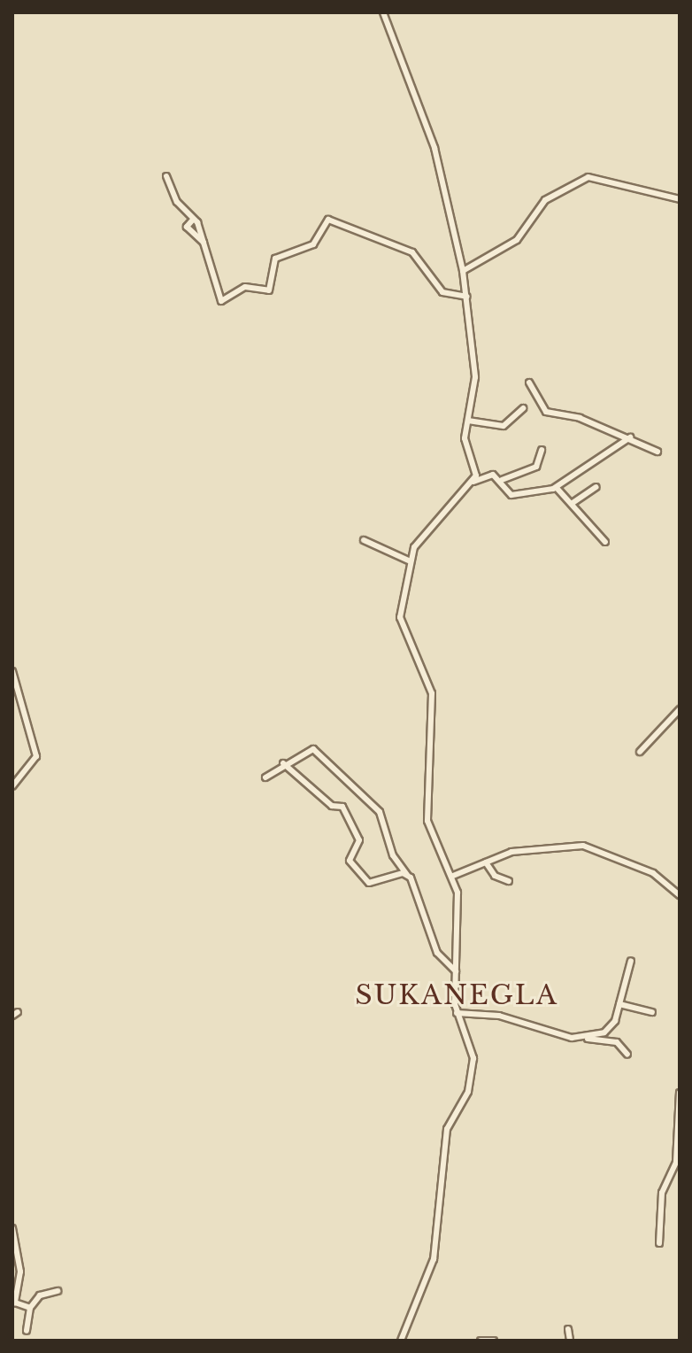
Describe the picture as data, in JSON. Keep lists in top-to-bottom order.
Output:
{
  "districts": ["SUKANEGLA"]
}
